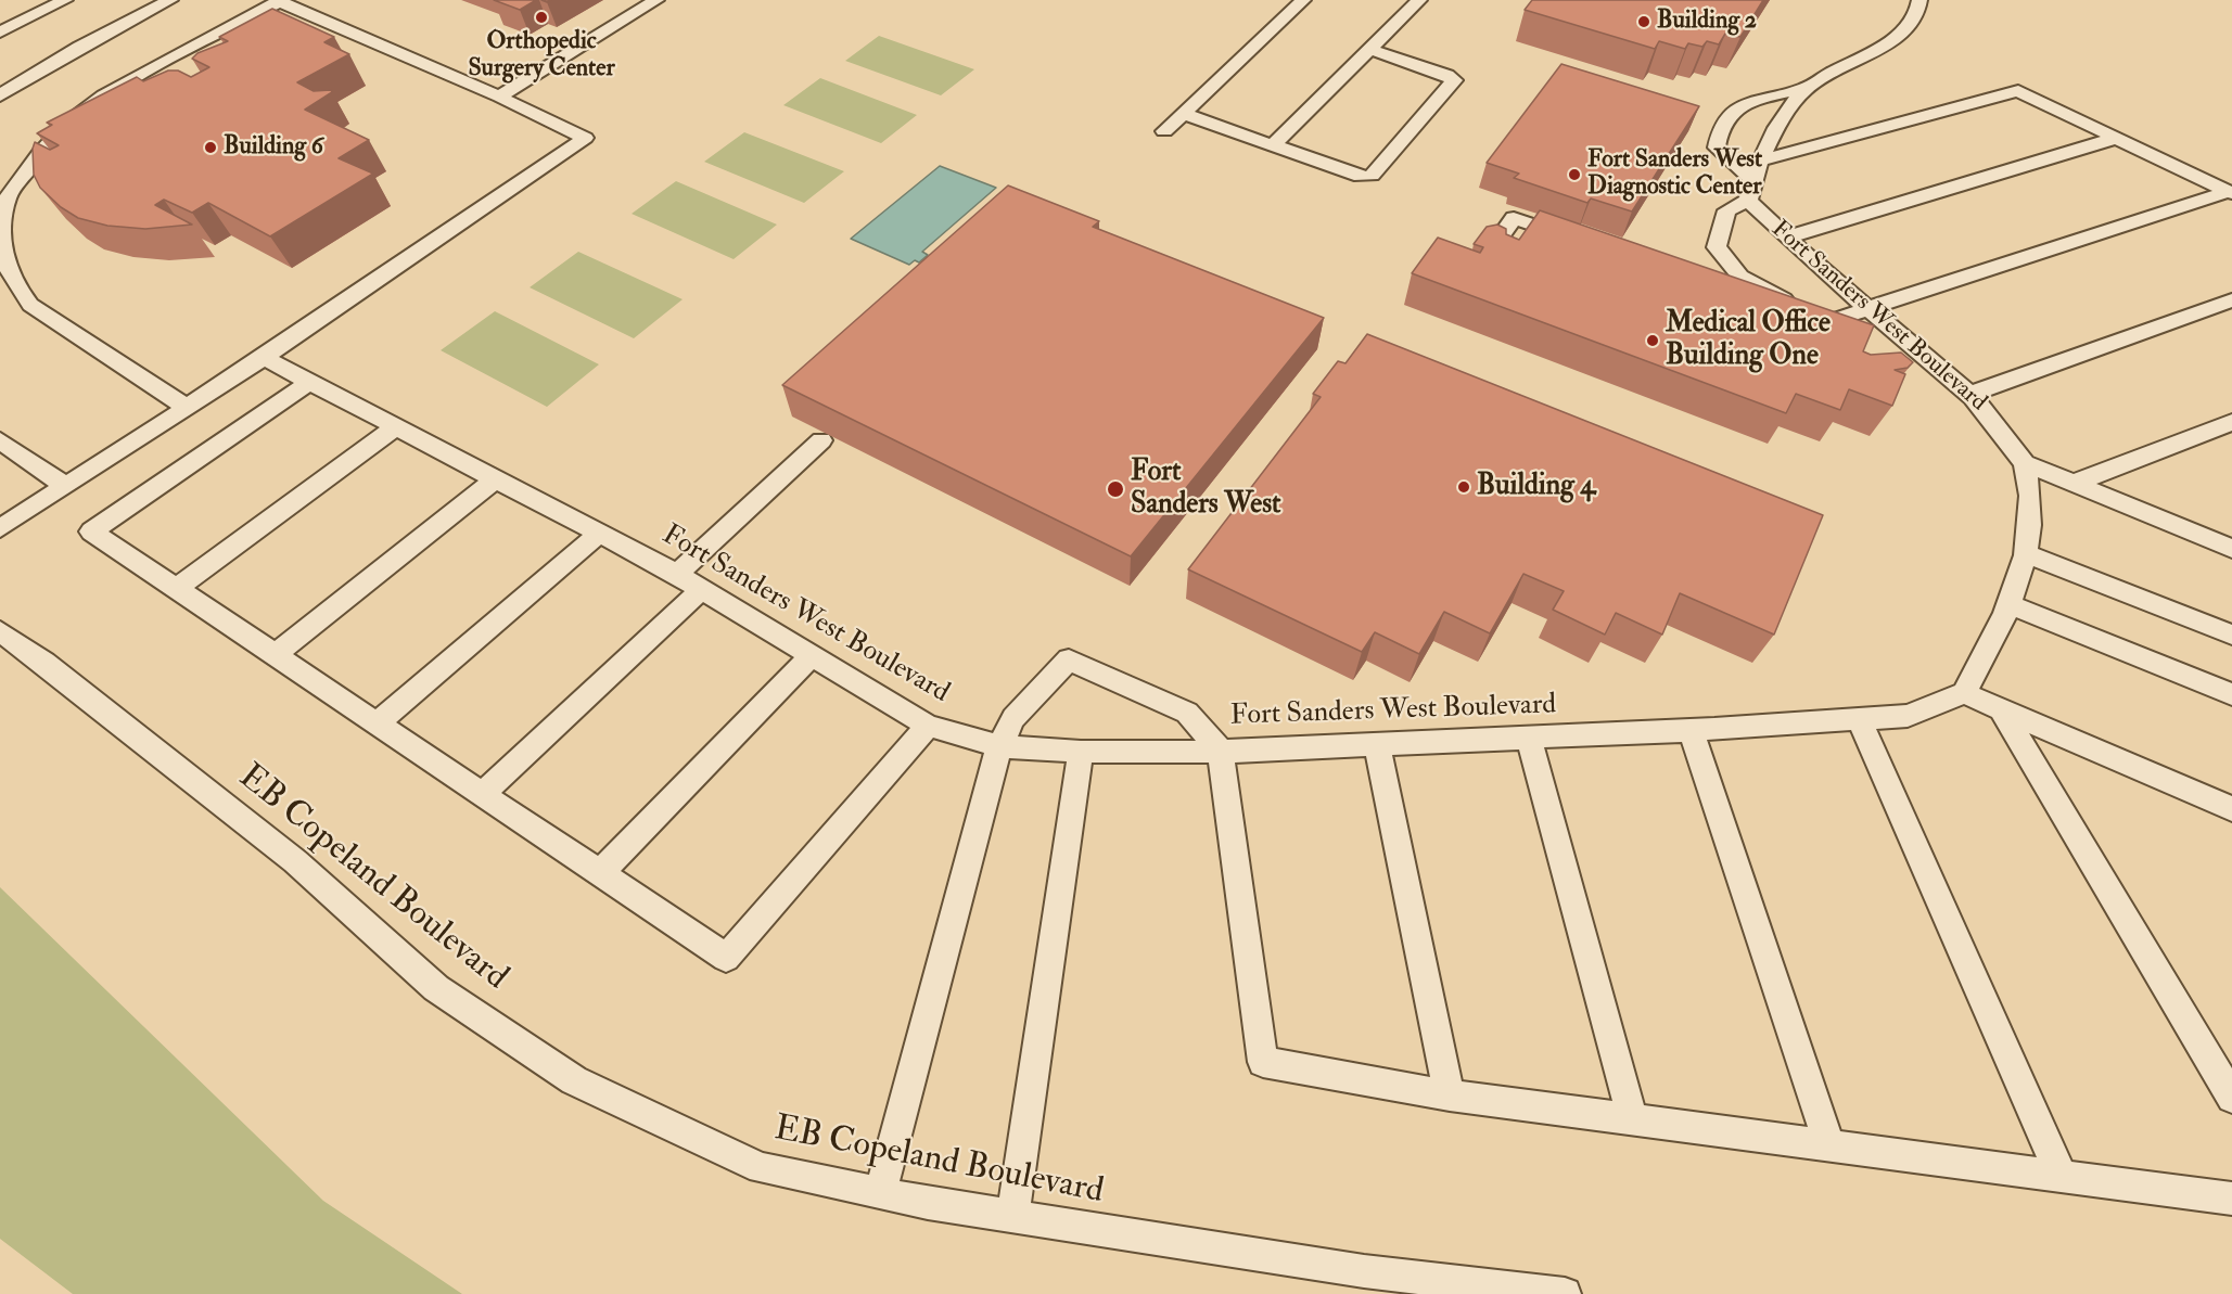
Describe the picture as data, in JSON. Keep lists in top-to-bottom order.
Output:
{
  "streets": {
    "lane": ["Fort Sanders West Boulevard", "EB Copeland Boulevard"]
  },
  "places": [
    "Orthopedic Surgery Center",
    "Building 2",
    "Building 6",
    "Fort Sanders West Diagnostic Center",
    "Medical Office Building One",
    "Building 4",
    "Fort Sanders West"
  ]
}
